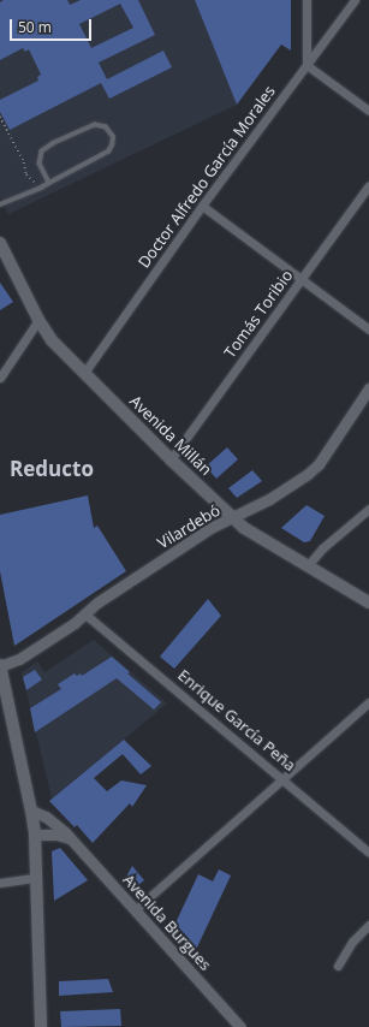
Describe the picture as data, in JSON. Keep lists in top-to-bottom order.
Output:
{
  "streets": {
    "main road": ["Avenida Millán"],
    "street": [
      "Doctor Alfredo García Morales",
      "Tomás Toribio",
      "Vilardebó",
      "Enrique García Peña",
      "Avenida Burgues"
    ]
  },
  "crossings": [
    ["Doctor Alfredo García Morales", "Avenida Millán"],
    ["Tomás Toribio", "Avenida Millán"],
    ["Avenida Millán", "Vilardebó"],
    ["Vilardebó", "Enrique García Peña"]
  ],
  "districts": ["Reducto"],
  "scale_bar": "50 m"
}
